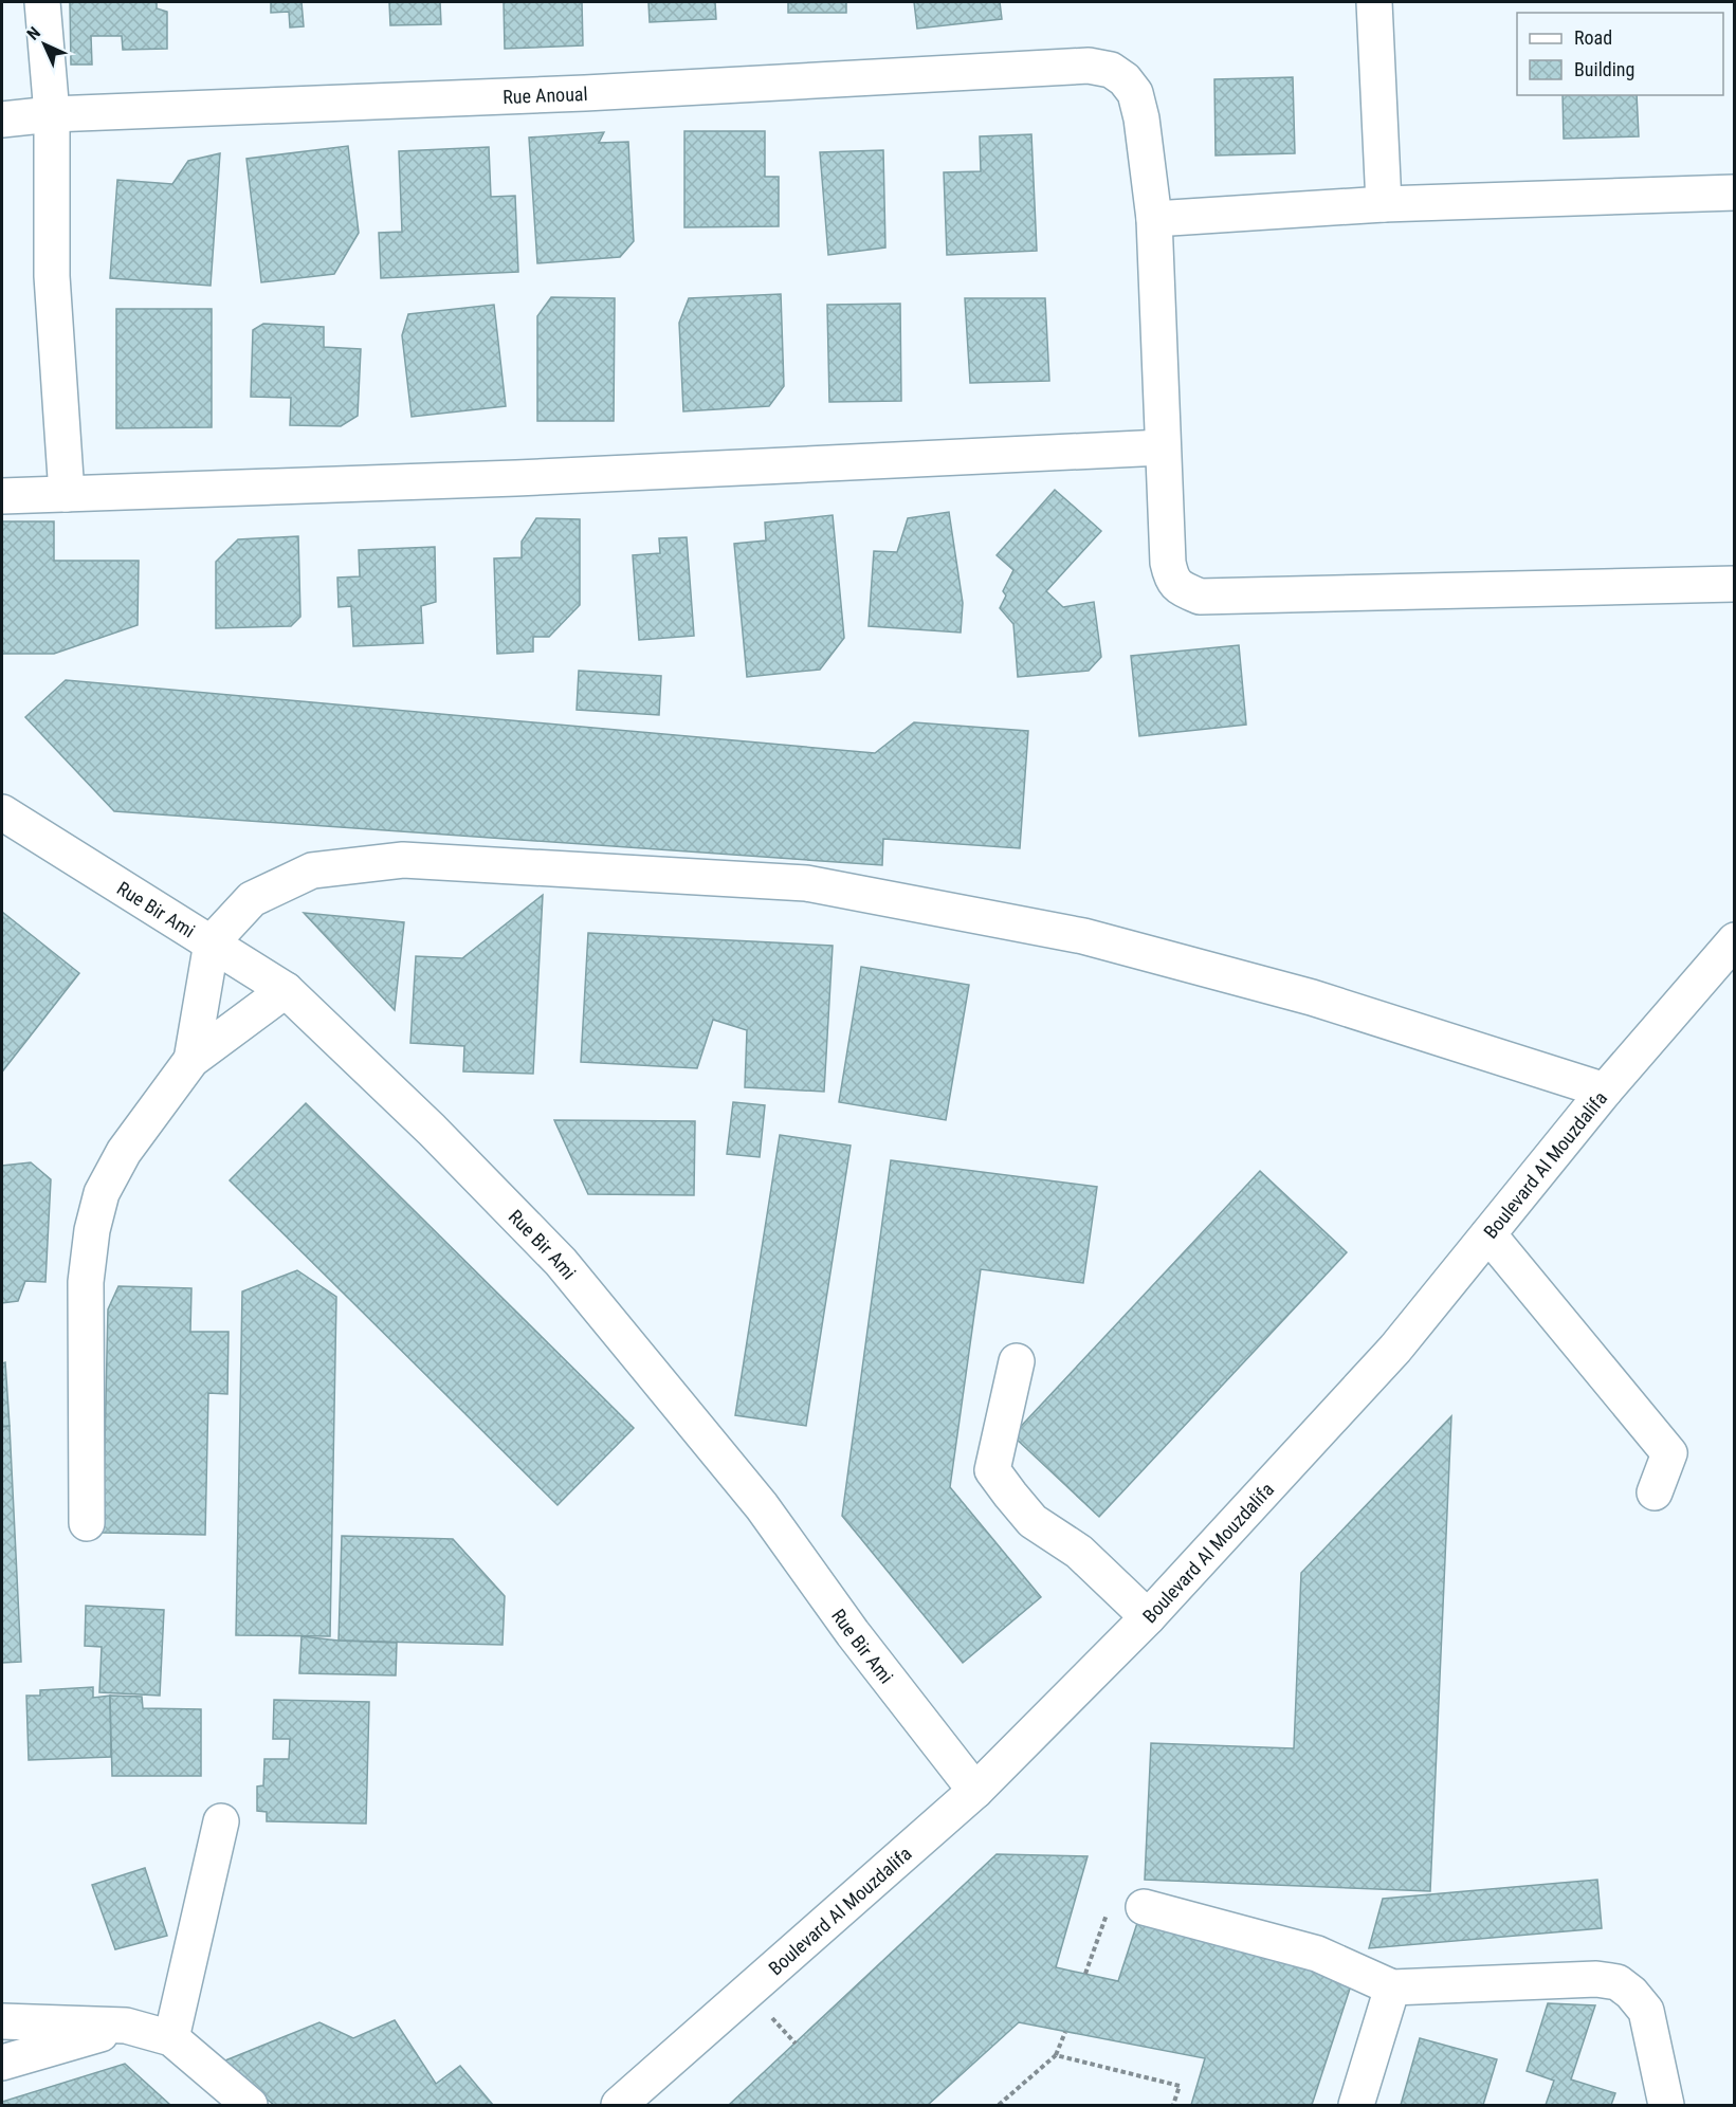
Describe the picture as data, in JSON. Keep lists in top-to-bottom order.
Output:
{
  "streets": {
    "street": ["Rue Anoual", "Rue Bir Ami", "Boulevard Al Mouzdalifa"]
  },
  "crossings": [
    ["Rue Bir Ami", "Boulevard Al Mouzdalifa"]
  ],
  "legend": ["Road", "Building"],
  "north": "top left"
}
